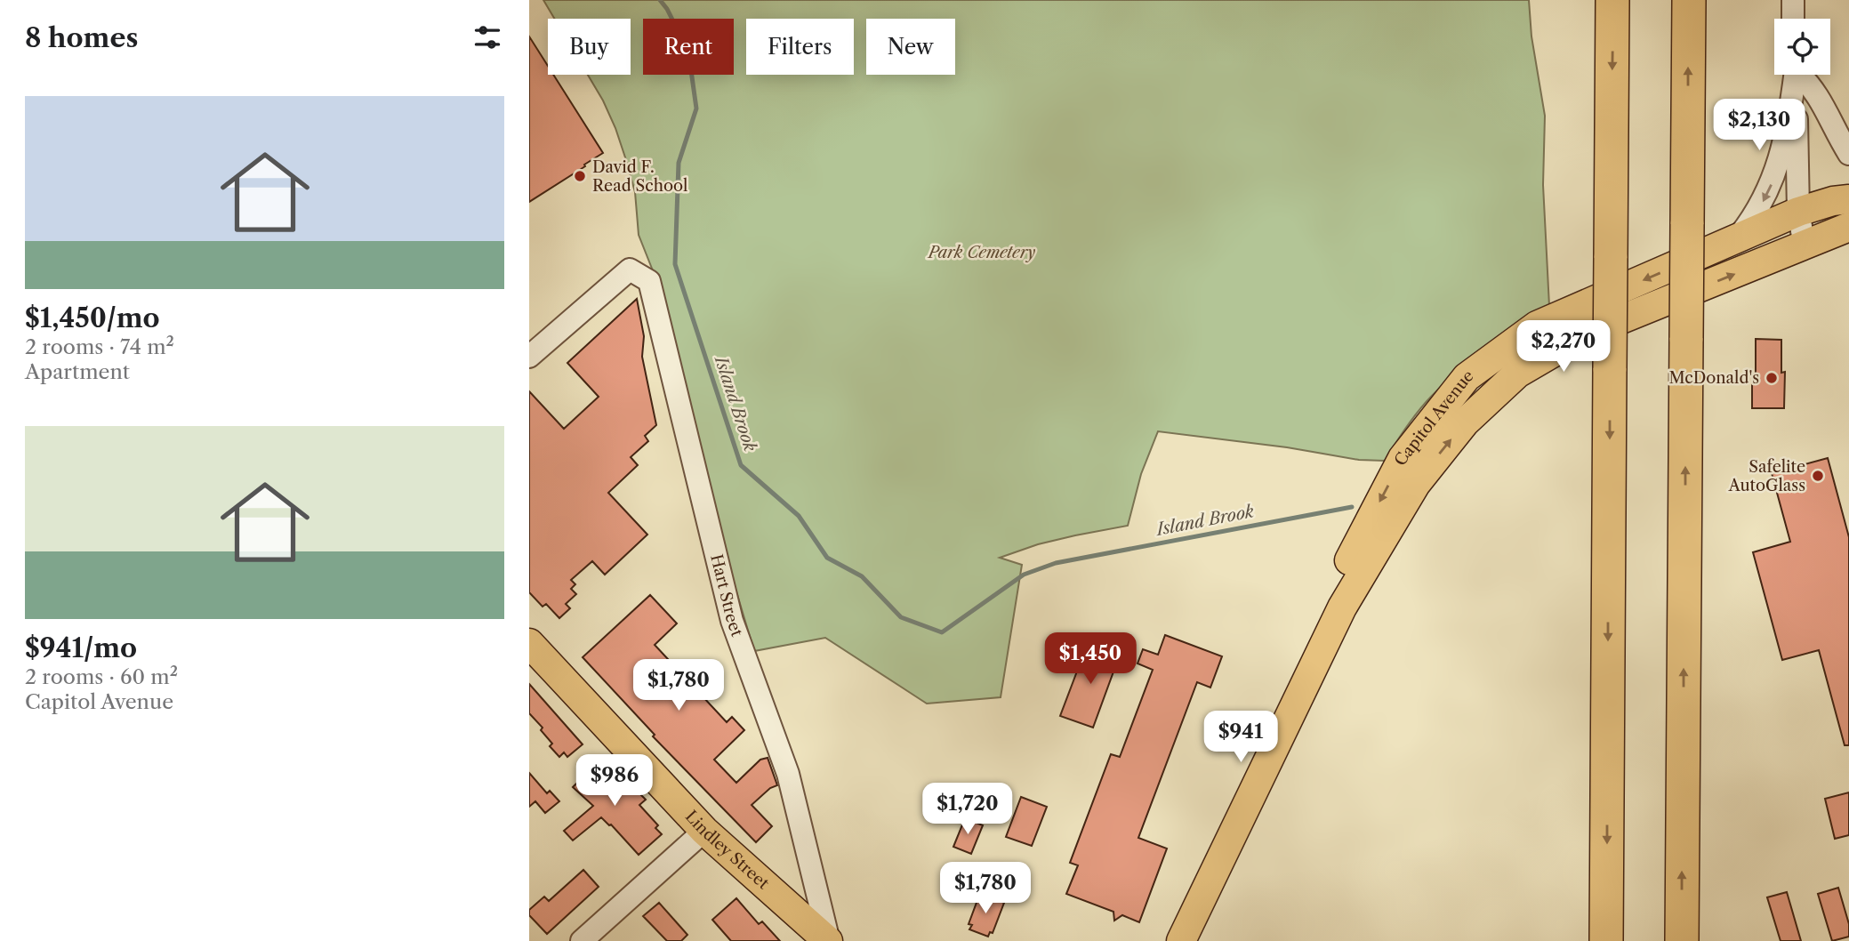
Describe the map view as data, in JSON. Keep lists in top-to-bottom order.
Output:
{
  "streets": {
    "main road": ["Capitol Avenue", "Lindley Street"],
    "street": ["Hart Street"]
  },
  "crossings": [
    ["Hart Street", "Lindley Street"]
  ],
  "water": ["Island Brook"],
  "parks": ["Park Cemetery"],
  "places": ["David F. Read School", "McDonald's", "Safelite AutoGlass"],
  "page": {
    "heading": "8 homes",
    "chip": [
      "Buy",
      "Rent",
      "Filters",
      "New"
    ],
    "list": [
      {
        "name": "$1,450/mo",
        "note": "2 rooms · 74 m² · Apartment"
      },
      {
        "name": "$941/mo",
        "note": "2 rooms · 60 m² · Capitol Avenue"
      }
    ],
    "price": [
      "$2,130",
      "$2,270",
      "$1,450",
      "$1,780",
      "$941",
      "$986",
      "$1,720",
      "$1,780"
    ]
  }
}
